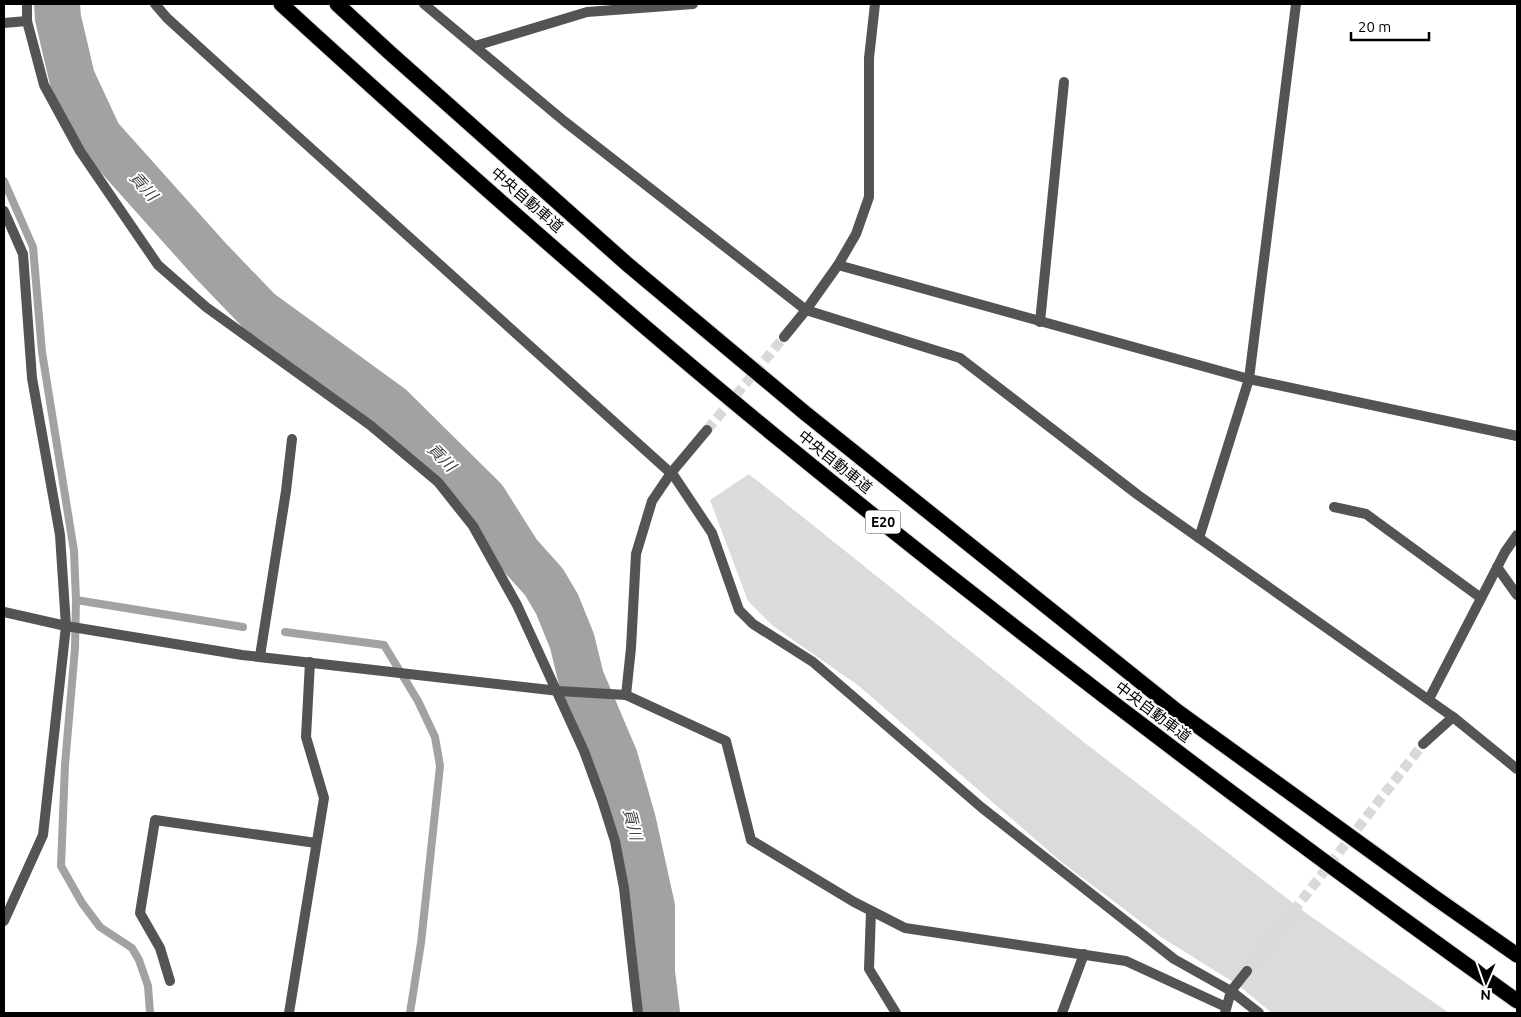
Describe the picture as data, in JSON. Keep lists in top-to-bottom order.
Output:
{
  "streets": {
    "highway": ["中央自動車道", "E20"]
  },
  "water": ["貢川"],
  "scale_bar": "20 m",
  "north": "bottom"
}
